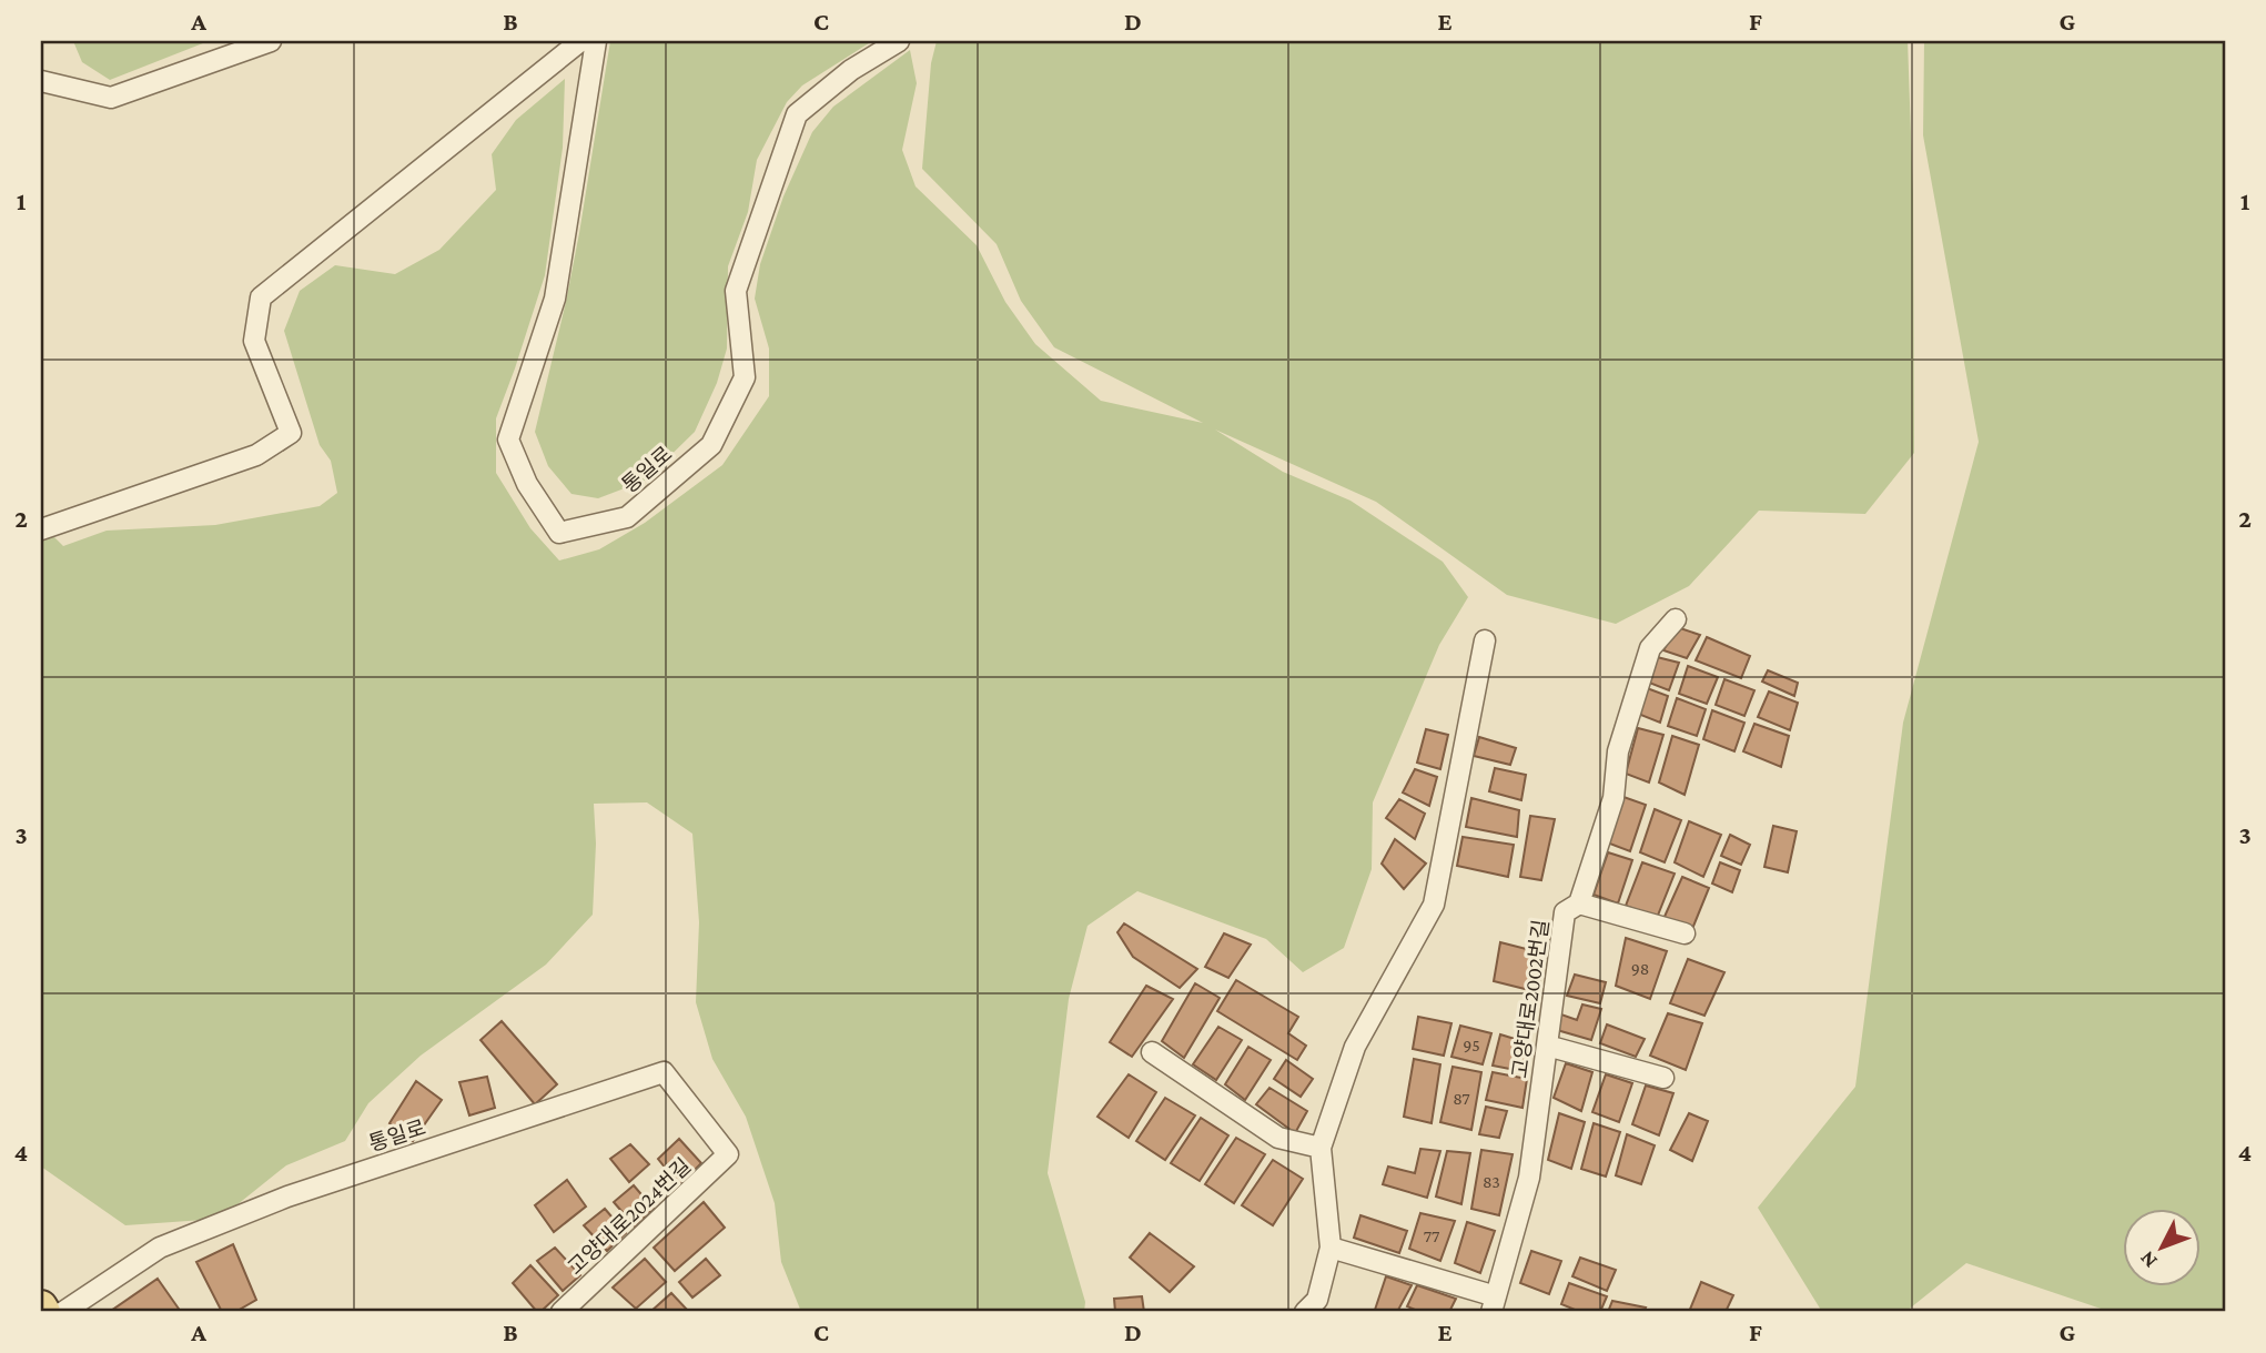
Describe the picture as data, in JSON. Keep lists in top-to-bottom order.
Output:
{
  "streets": {
    "street": ["통일로", "고양대로2002번길", "고양대로2024번길"]
  },
  "crossings": [
    ["통일로", "고양대로2024번길"]
  ],
  "house_numbers": [
    "98",
    "95",
    "87",
    "83",
    "77"
  ],
  "north": "bottom left",
  "grid": {
    "columns": [
      "A",
      "B",
      "C",
      "D",
      "E",
      "F",
      "G"
    ],
    "rows": [
      "1",
      "2",
      "3",
      "4"
    ]
  }
}
